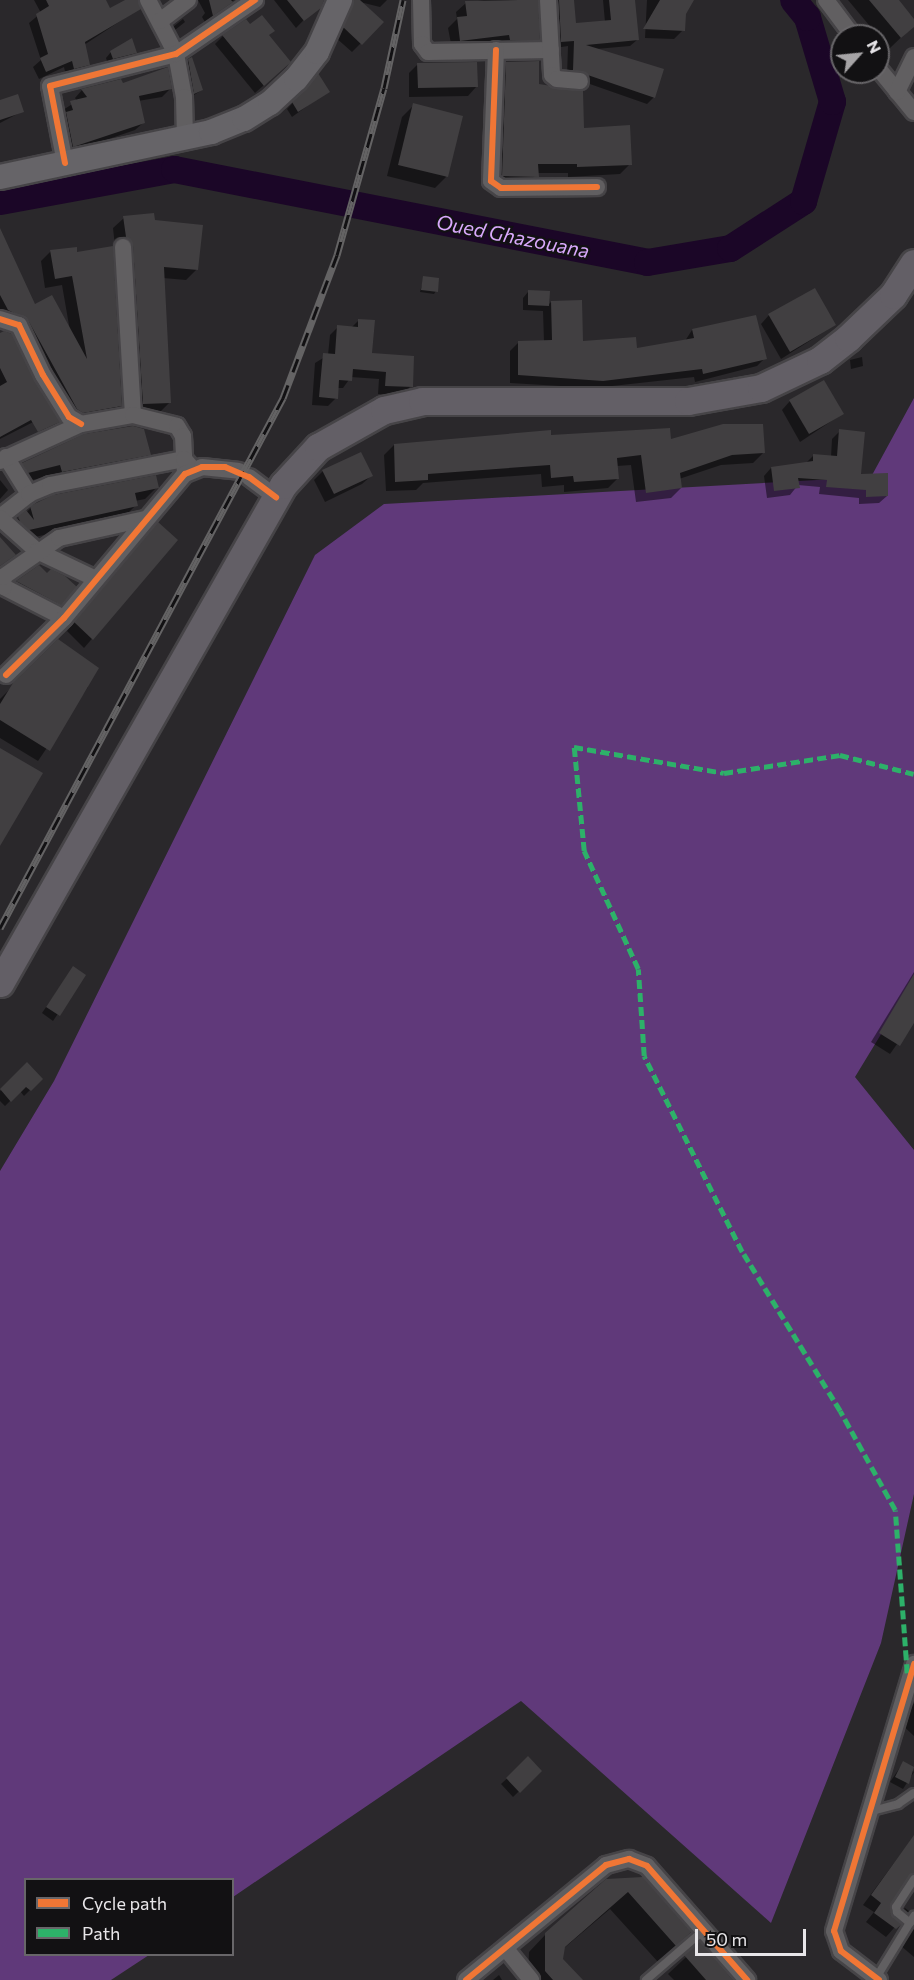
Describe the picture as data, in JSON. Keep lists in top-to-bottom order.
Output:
{
  "water": ["Oued Ghazouana"],
  "legend": ["Cycle path", "Path"],
  "scale_bar": "50 m",
  "north": "top right"
}
